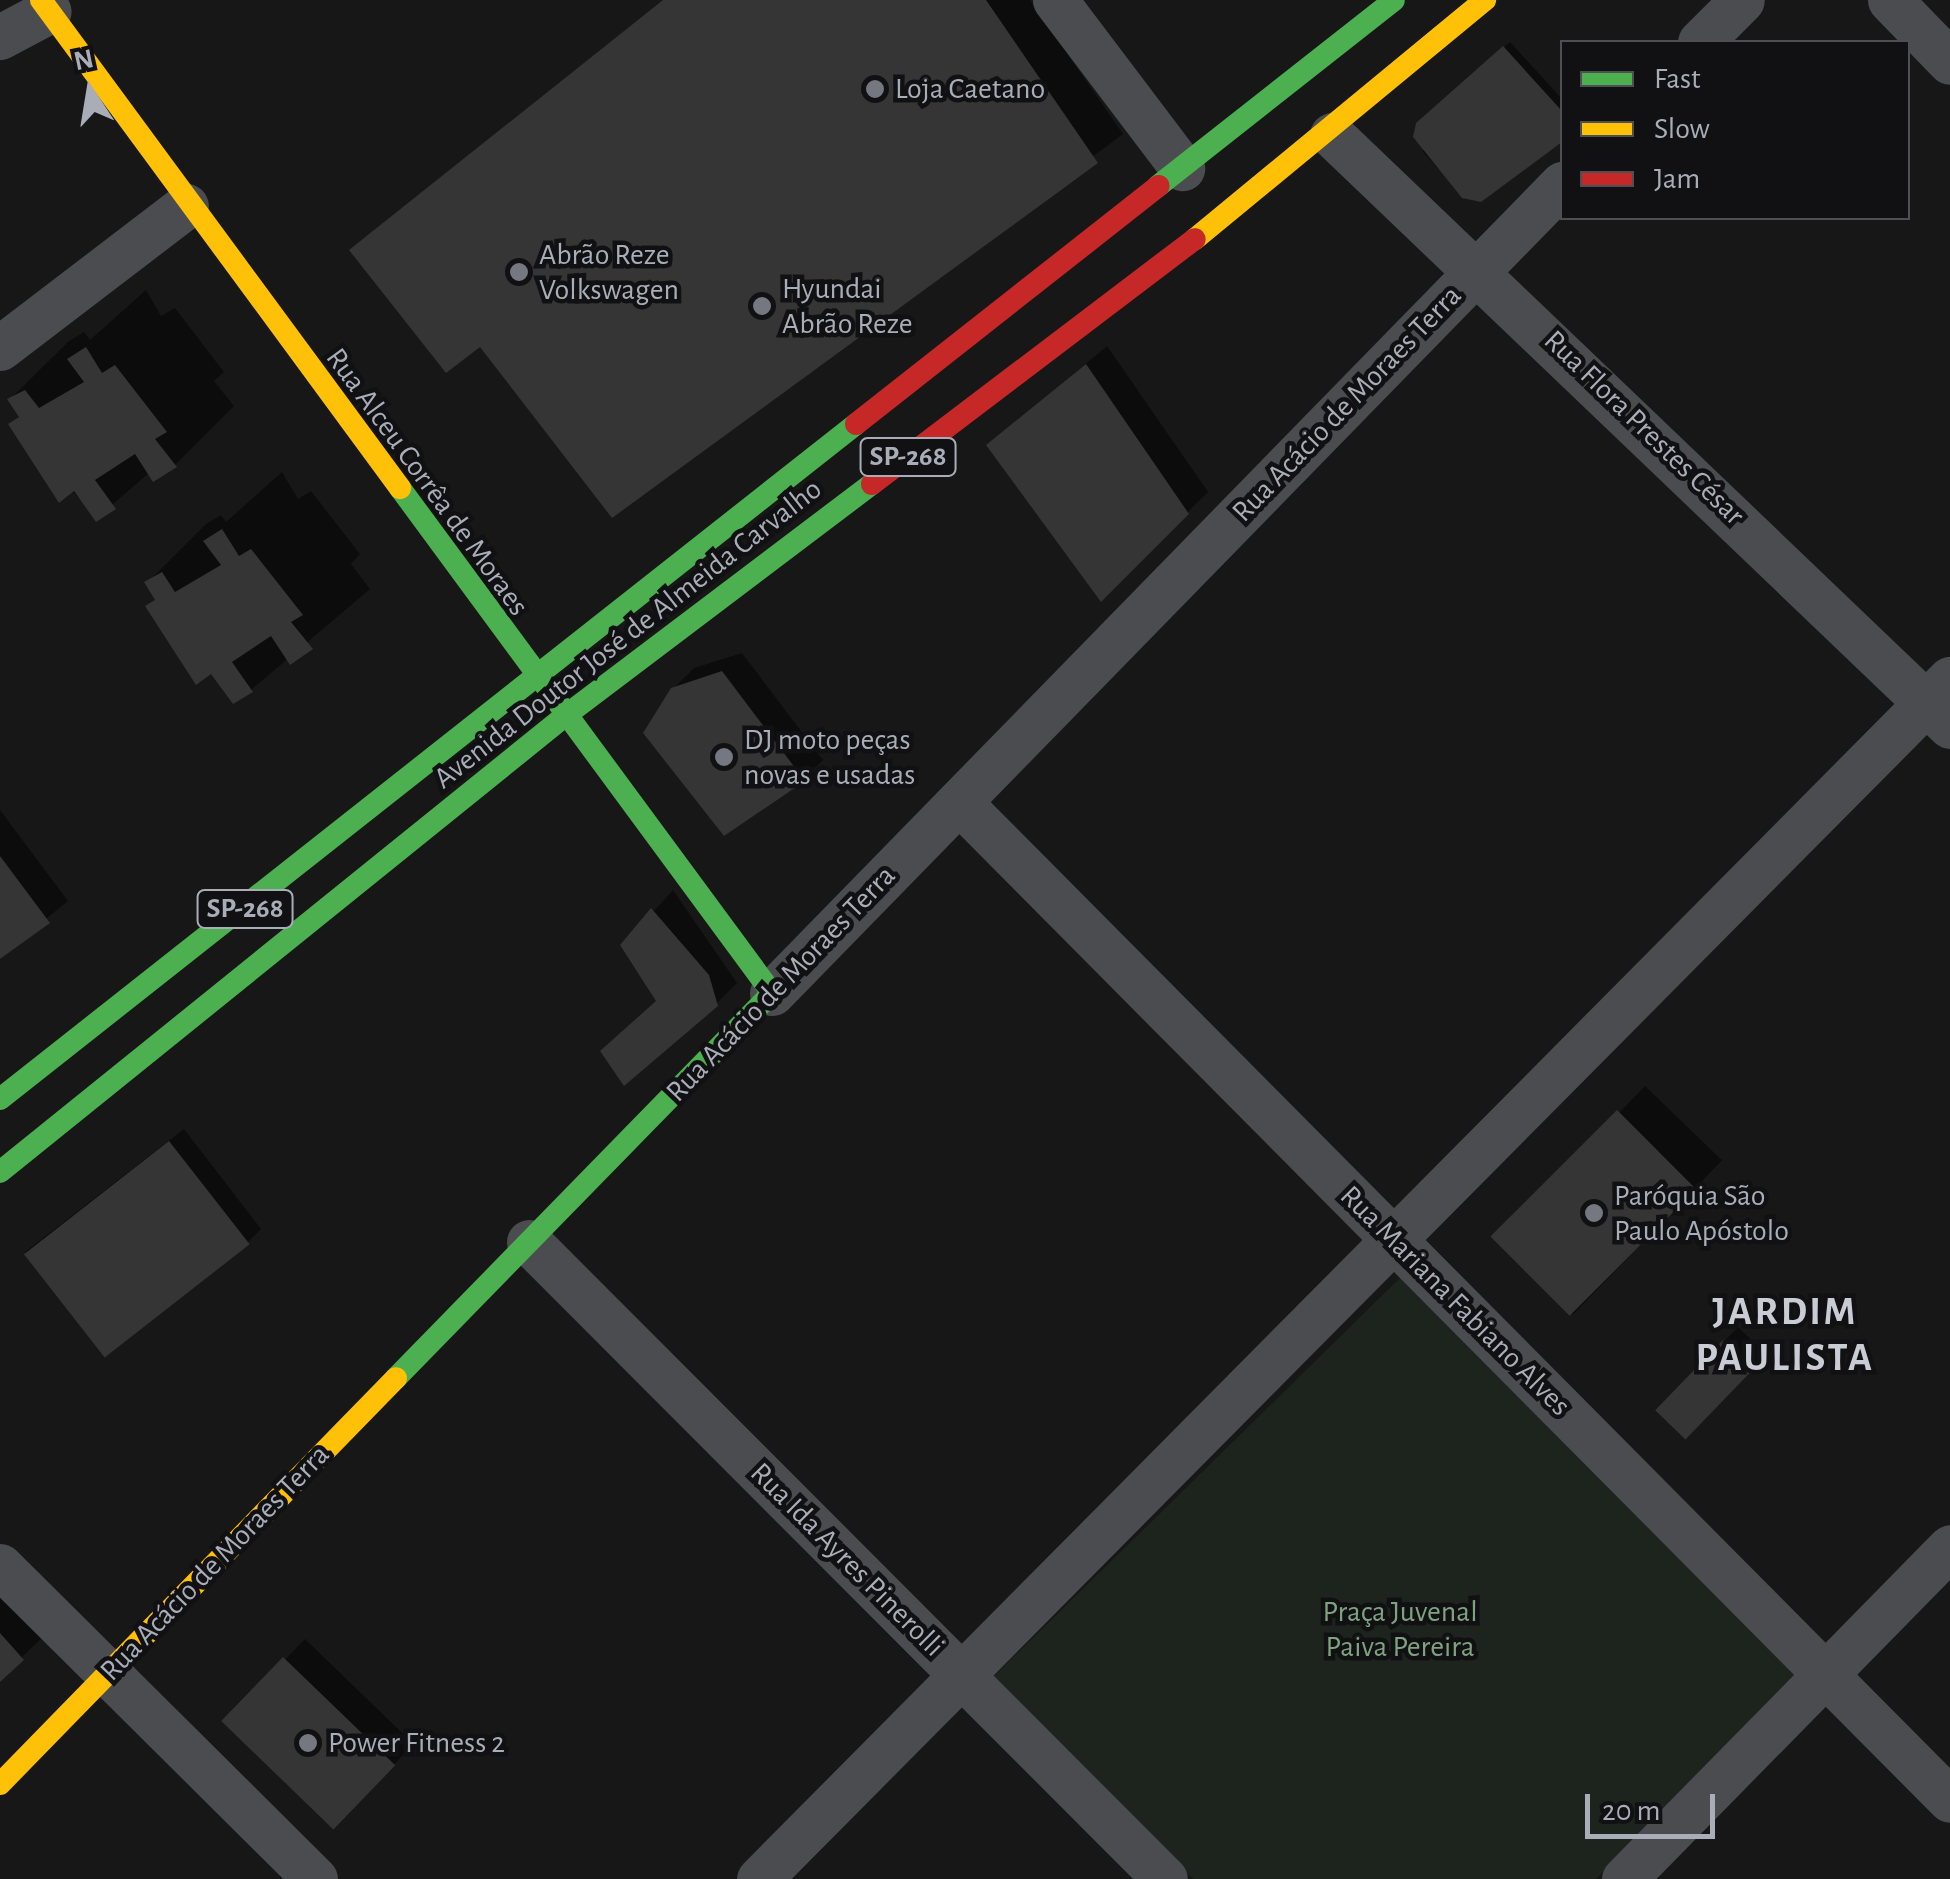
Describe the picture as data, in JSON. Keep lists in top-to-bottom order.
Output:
{
  "streets": {
    "main road": [
      "Rua Acácio de Moraes Terra",
      "SP-268",
      "Rua Alceu Corrêa de Moraes",
      "Avenida Doutor José de Almeida Carvalho"
    ],
    "street": ["Rua Flora Prestes César", "Rua Mariana Fabiano Alves", "Rua Ida Ayres Pinerolli"]
  },
  "crossings": [
    ["Rua Acácio de Moraes Terra", "Rua Flora Prestes César"],
    ["Rua Acácio de Moraes Terra", "Rua Alceu Corrêa de Moraes"],
    ["Rua Acácio de Moraes Terra", "Rua Mariana Fabiano Alves"],
    ["Rua Acácio de Moraes Terra", "Rua Ida Ayres Pinerolli"],
    ["Rua Flora Prestes César", "Avenida Doutor José de Almeida Carvalho"],
    ["Rua Alceu Corrêa de Moraes", "Avenida Doutor José de Almeida Carvalho"]
  ],
  "districts": ["JARDIM PAULISTA"],
  "parks": ["Praça Juvenal Paiva Pereira"],
  "places": [
    "Loja Caetano",
    "Abrão Reze Volkswagen",
    "Hyundai Abrão Reze",
    "DJ moto peças novas e usadas",
    "Paróquia São Paulo Apóstolo",
    "Power Fitness 2"
  ],
  "legend": ["Fast", "Slow", "Jam"],
  "scale_bar": "20 m",
  "north": "top"
}
